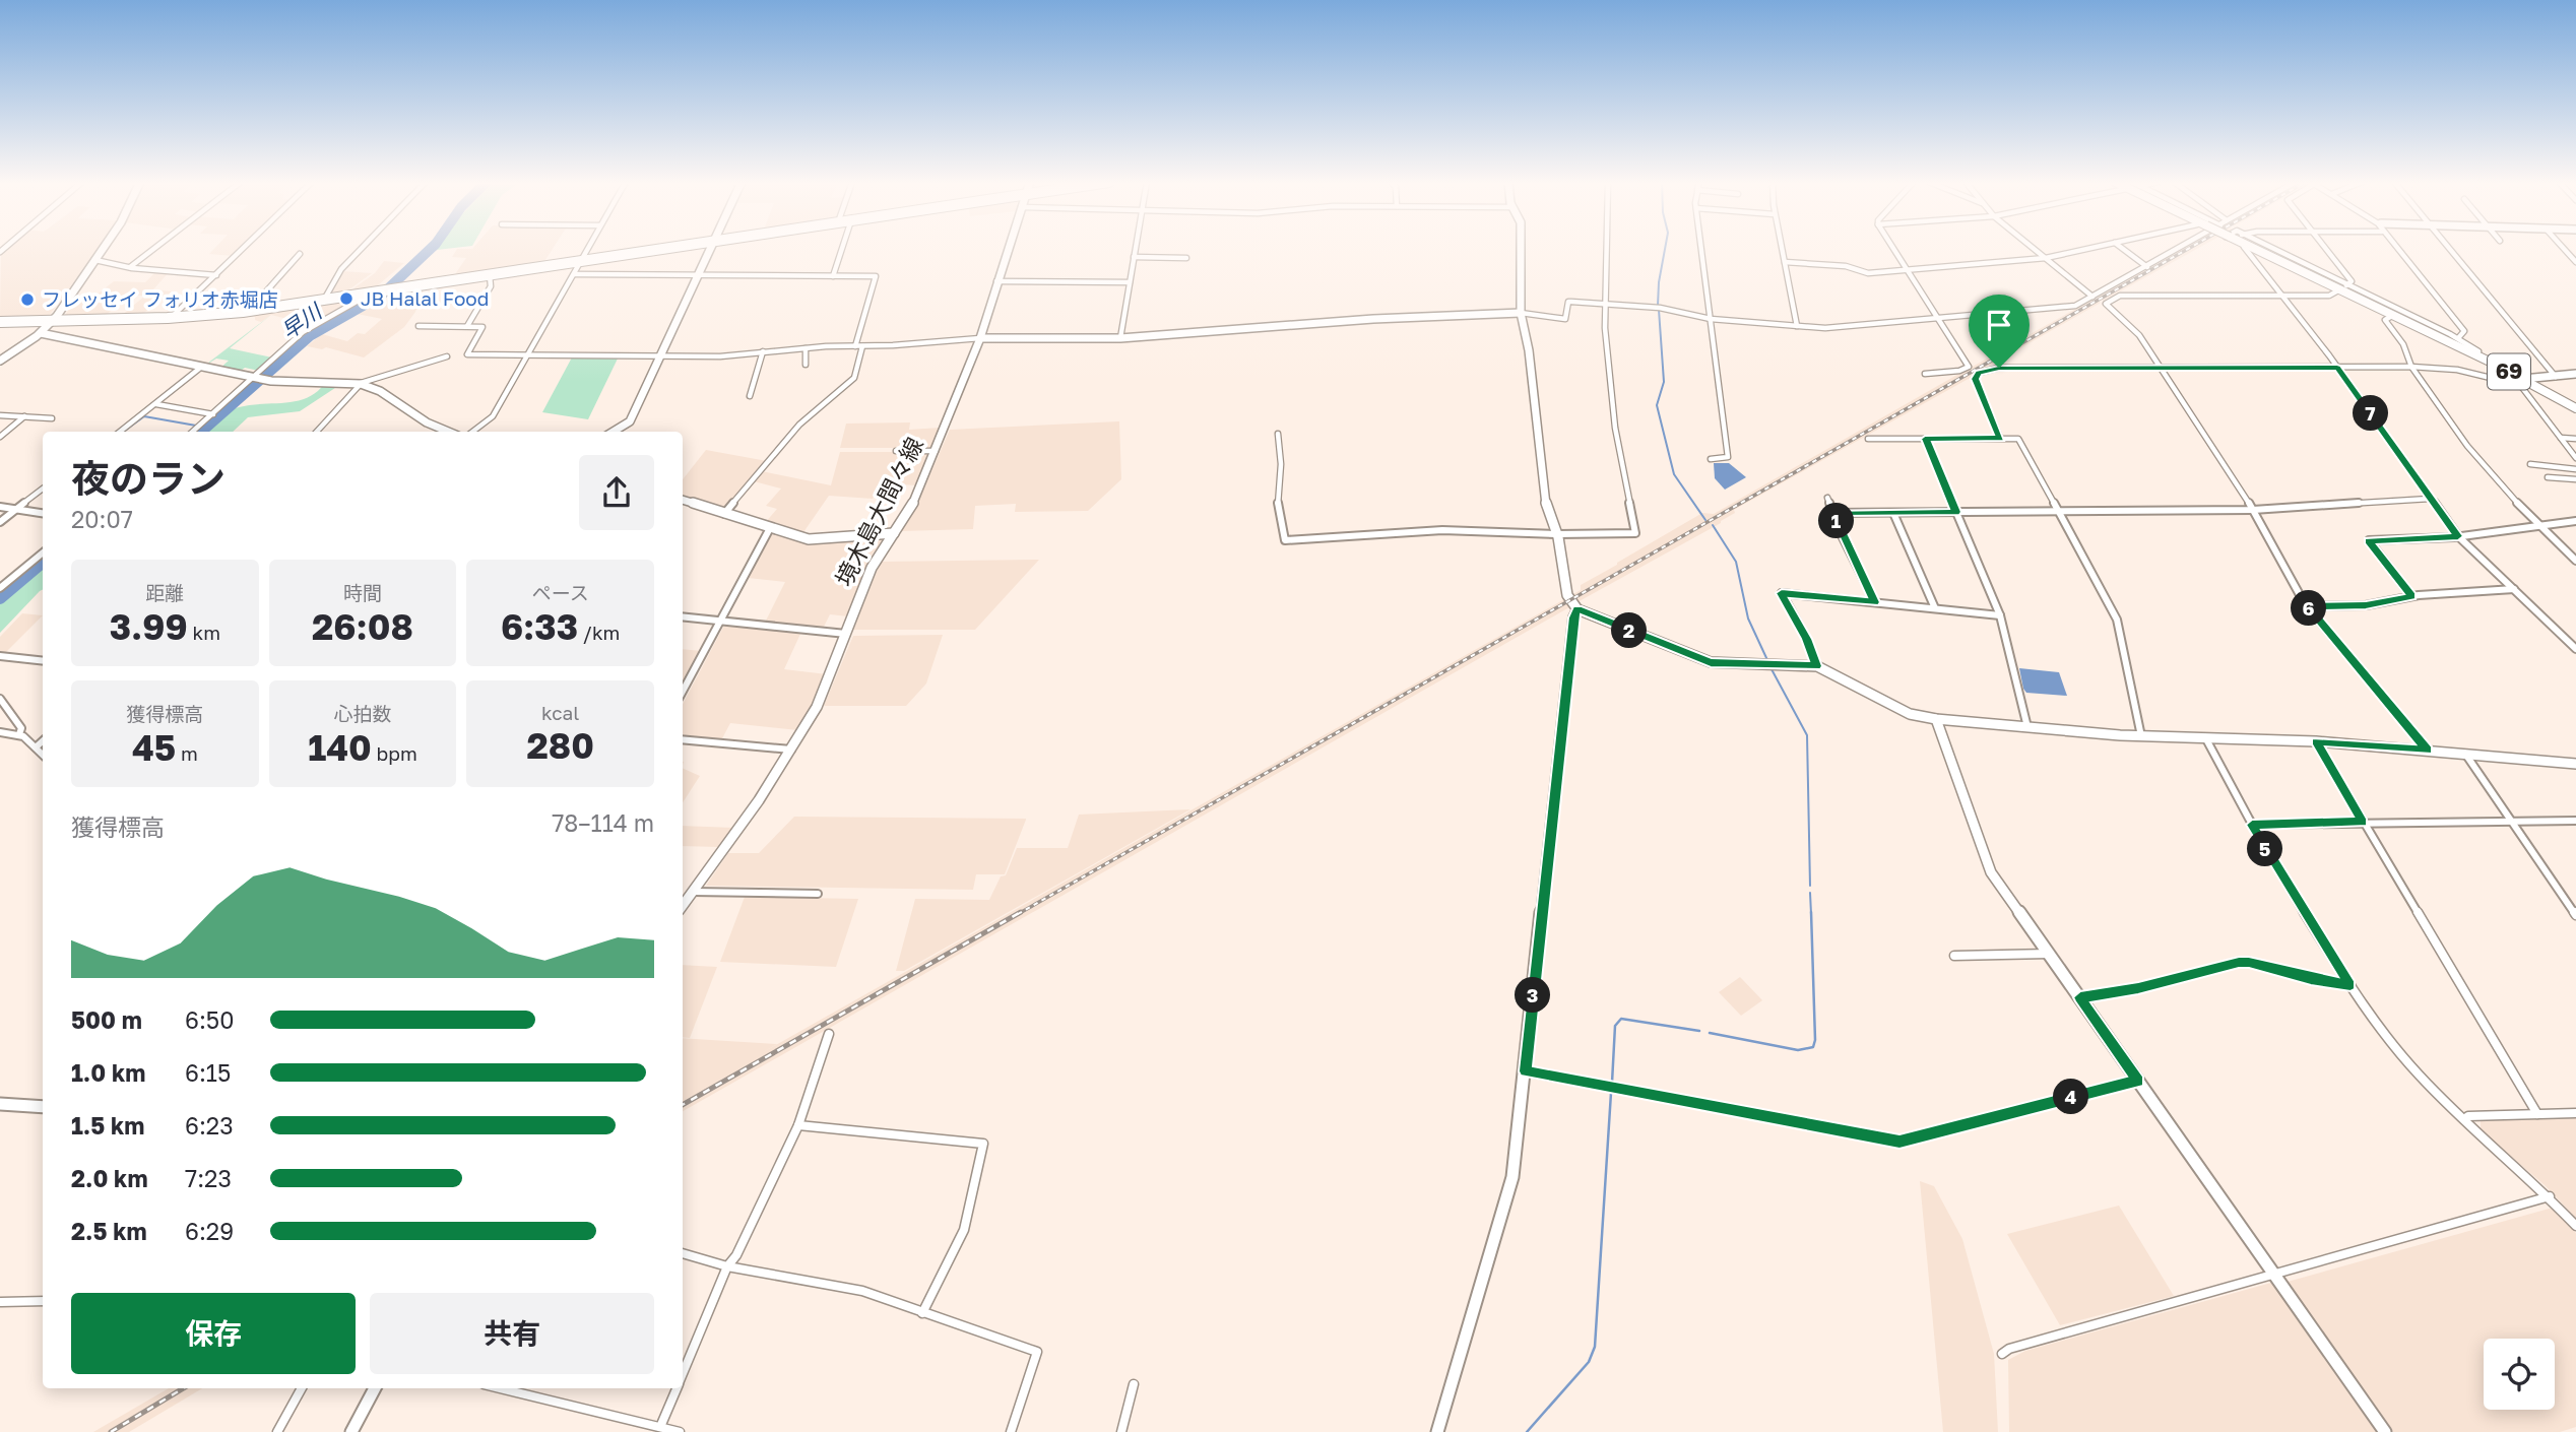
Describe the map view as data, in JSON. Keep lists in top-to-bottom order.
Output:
{
  "streets": {
    "main road": ["69"],
    "street": ["境木島大間々線"]
  },
  "water": ["早川"],
  "places": ["JB Halal Food", "フレッセイ フォリオ赤堀店"],
  "page": {
    "pins": [
      "7",
      "1",
      "6",
      "2",
      "5",
      "3",
      "4"
    ],
    "heading": ["夜のラン", "20:07"],
    "stats": [
      ["距離", "3.99 km"],
      ["時間", "26:08"],
      ["ペース", "6:33 /km"],
      ["獲得標高", "45 m"],
      ["心拍数", "140 bpm"],
      ["kcal", "280"]
    ],
    "chart": ["獲得標高", "78–114 m"],
    "list": [
      {
        "name": "500 m",
        "note": "6:50"
      },
      {
        "name": "1.0 km",
        "note": "6:15"
      },
      {
        "name": "1.5 km",
        "note": "6:23"
      },
      {
        "name": "2.0 km",
        "note": "7:23"
      },
      {
        "name": "2.5 km",
        "note": "6:29"
      }
    ],
    "buttons": ["保存", "共有"]
  }
}
